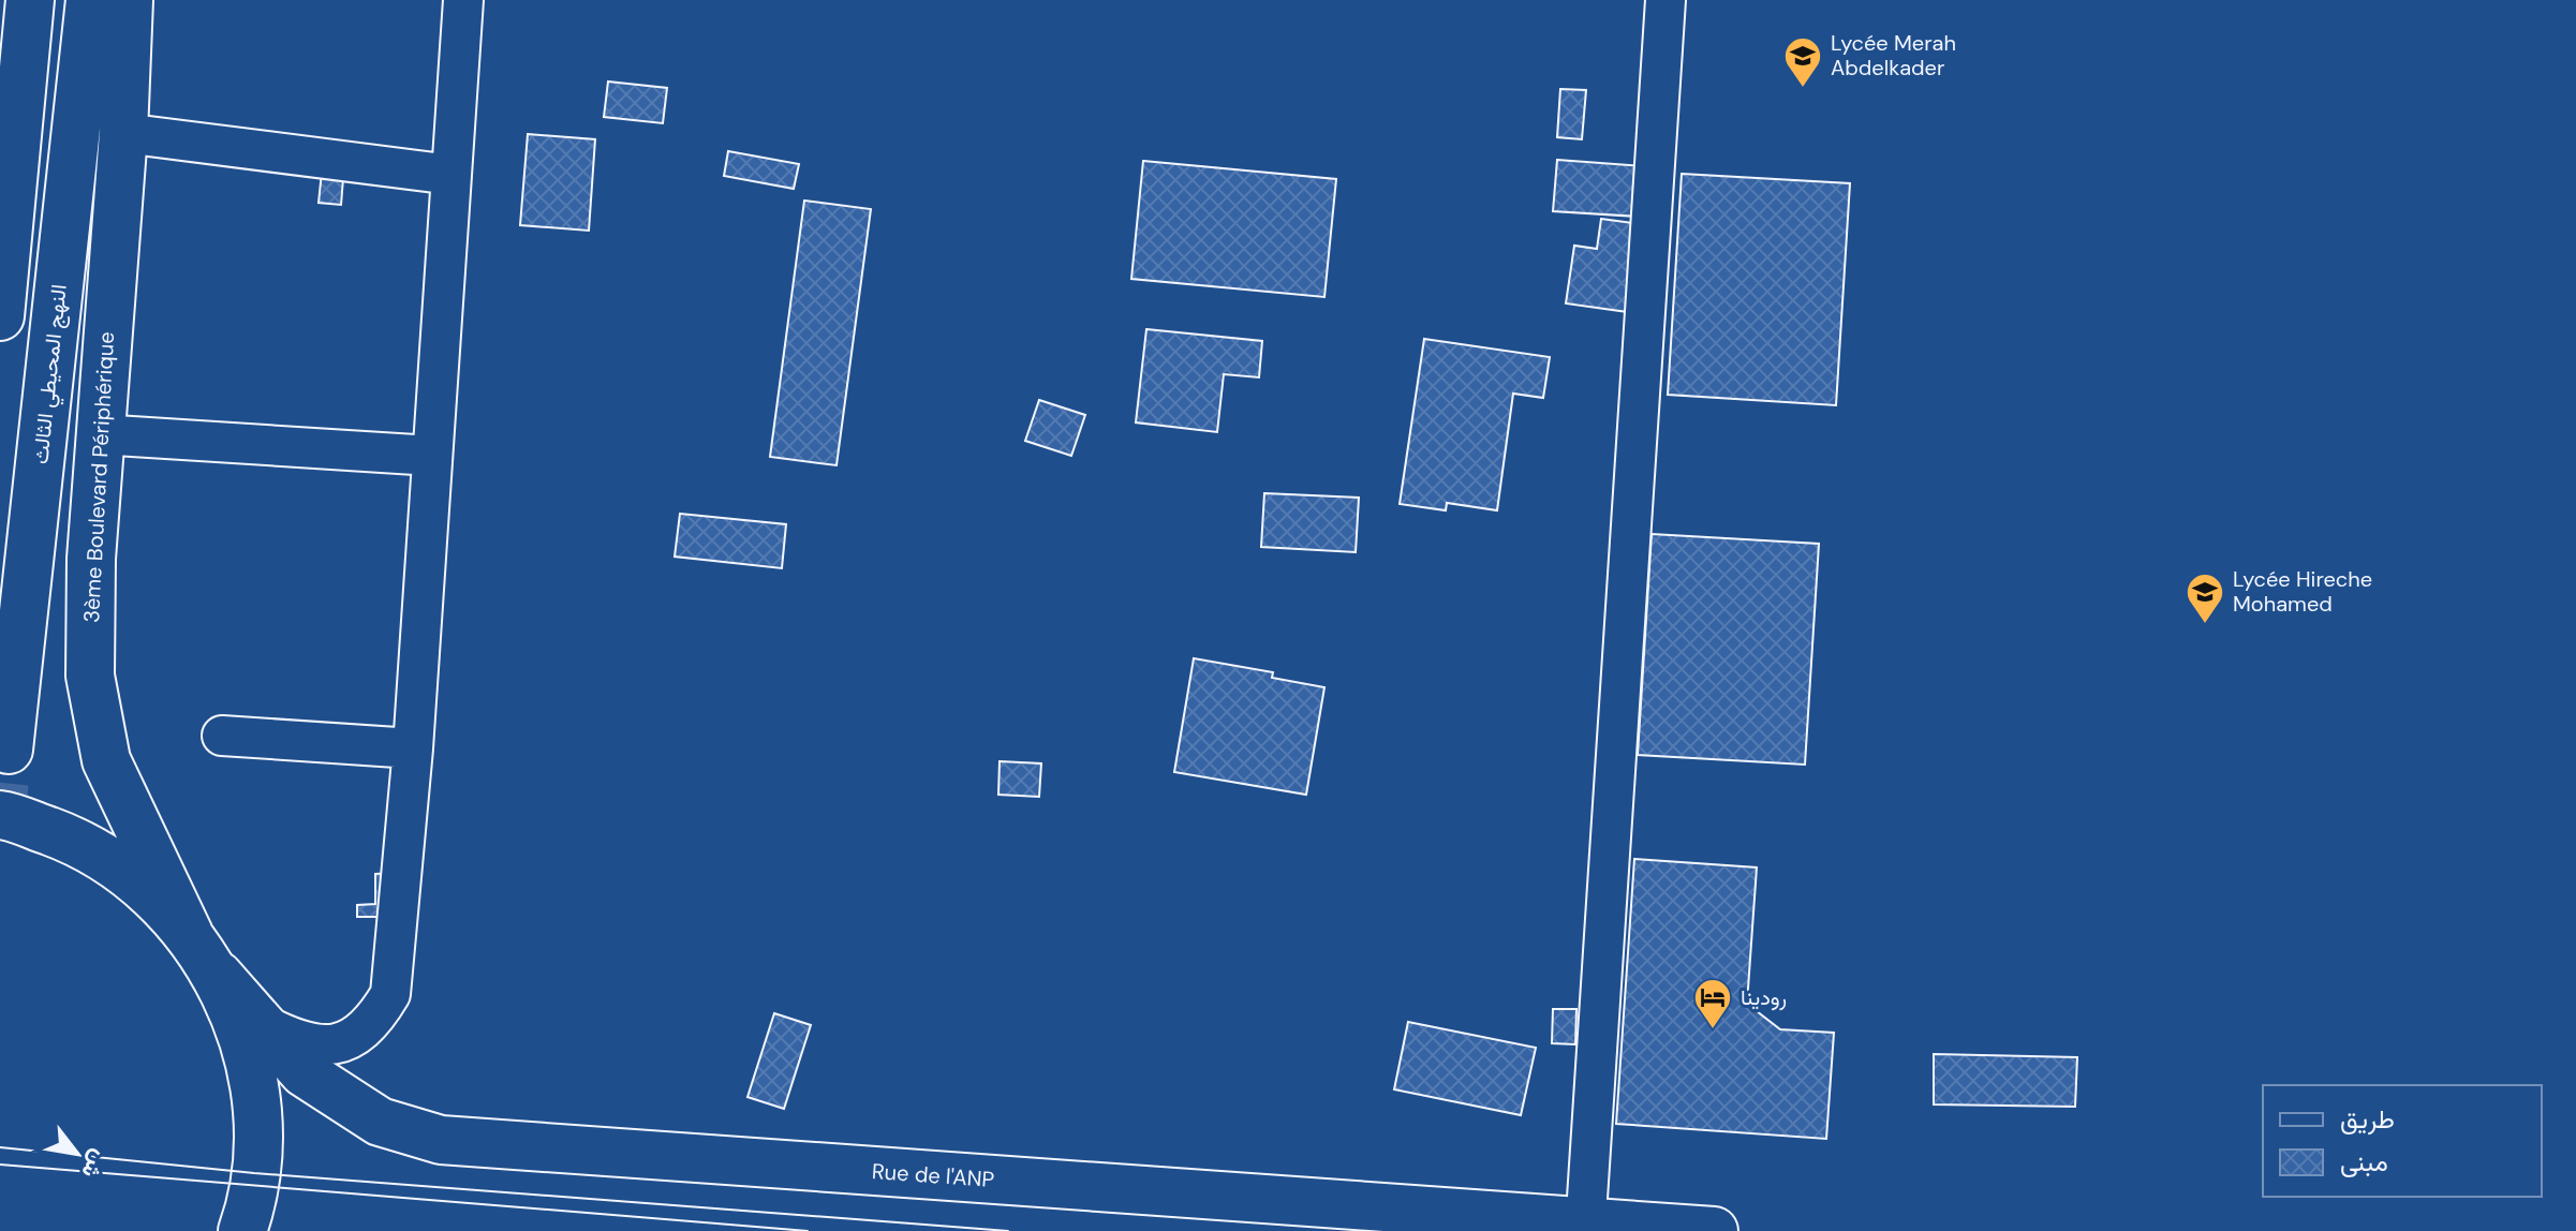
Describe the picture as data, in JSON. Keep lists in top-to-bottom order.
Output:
{
  "streets": {
    "main road": ["النهج المحيطي الثالث", "3ème Boulevard Périphérique", "Rue de l'ANP"]
  },
  "crossings": [
    ["3ème Boulevard Périphérique", "Rue de l'ANP"]
  ],
  "places": {
    "school or university": ["Lycée Merah Abdelkader", "Lycée Hireche Mohamed"],
    "hotel": ["رودينا"]
  },
  "legend": ["طريق", "مبنى"],
  "north": "bottom right"
}
